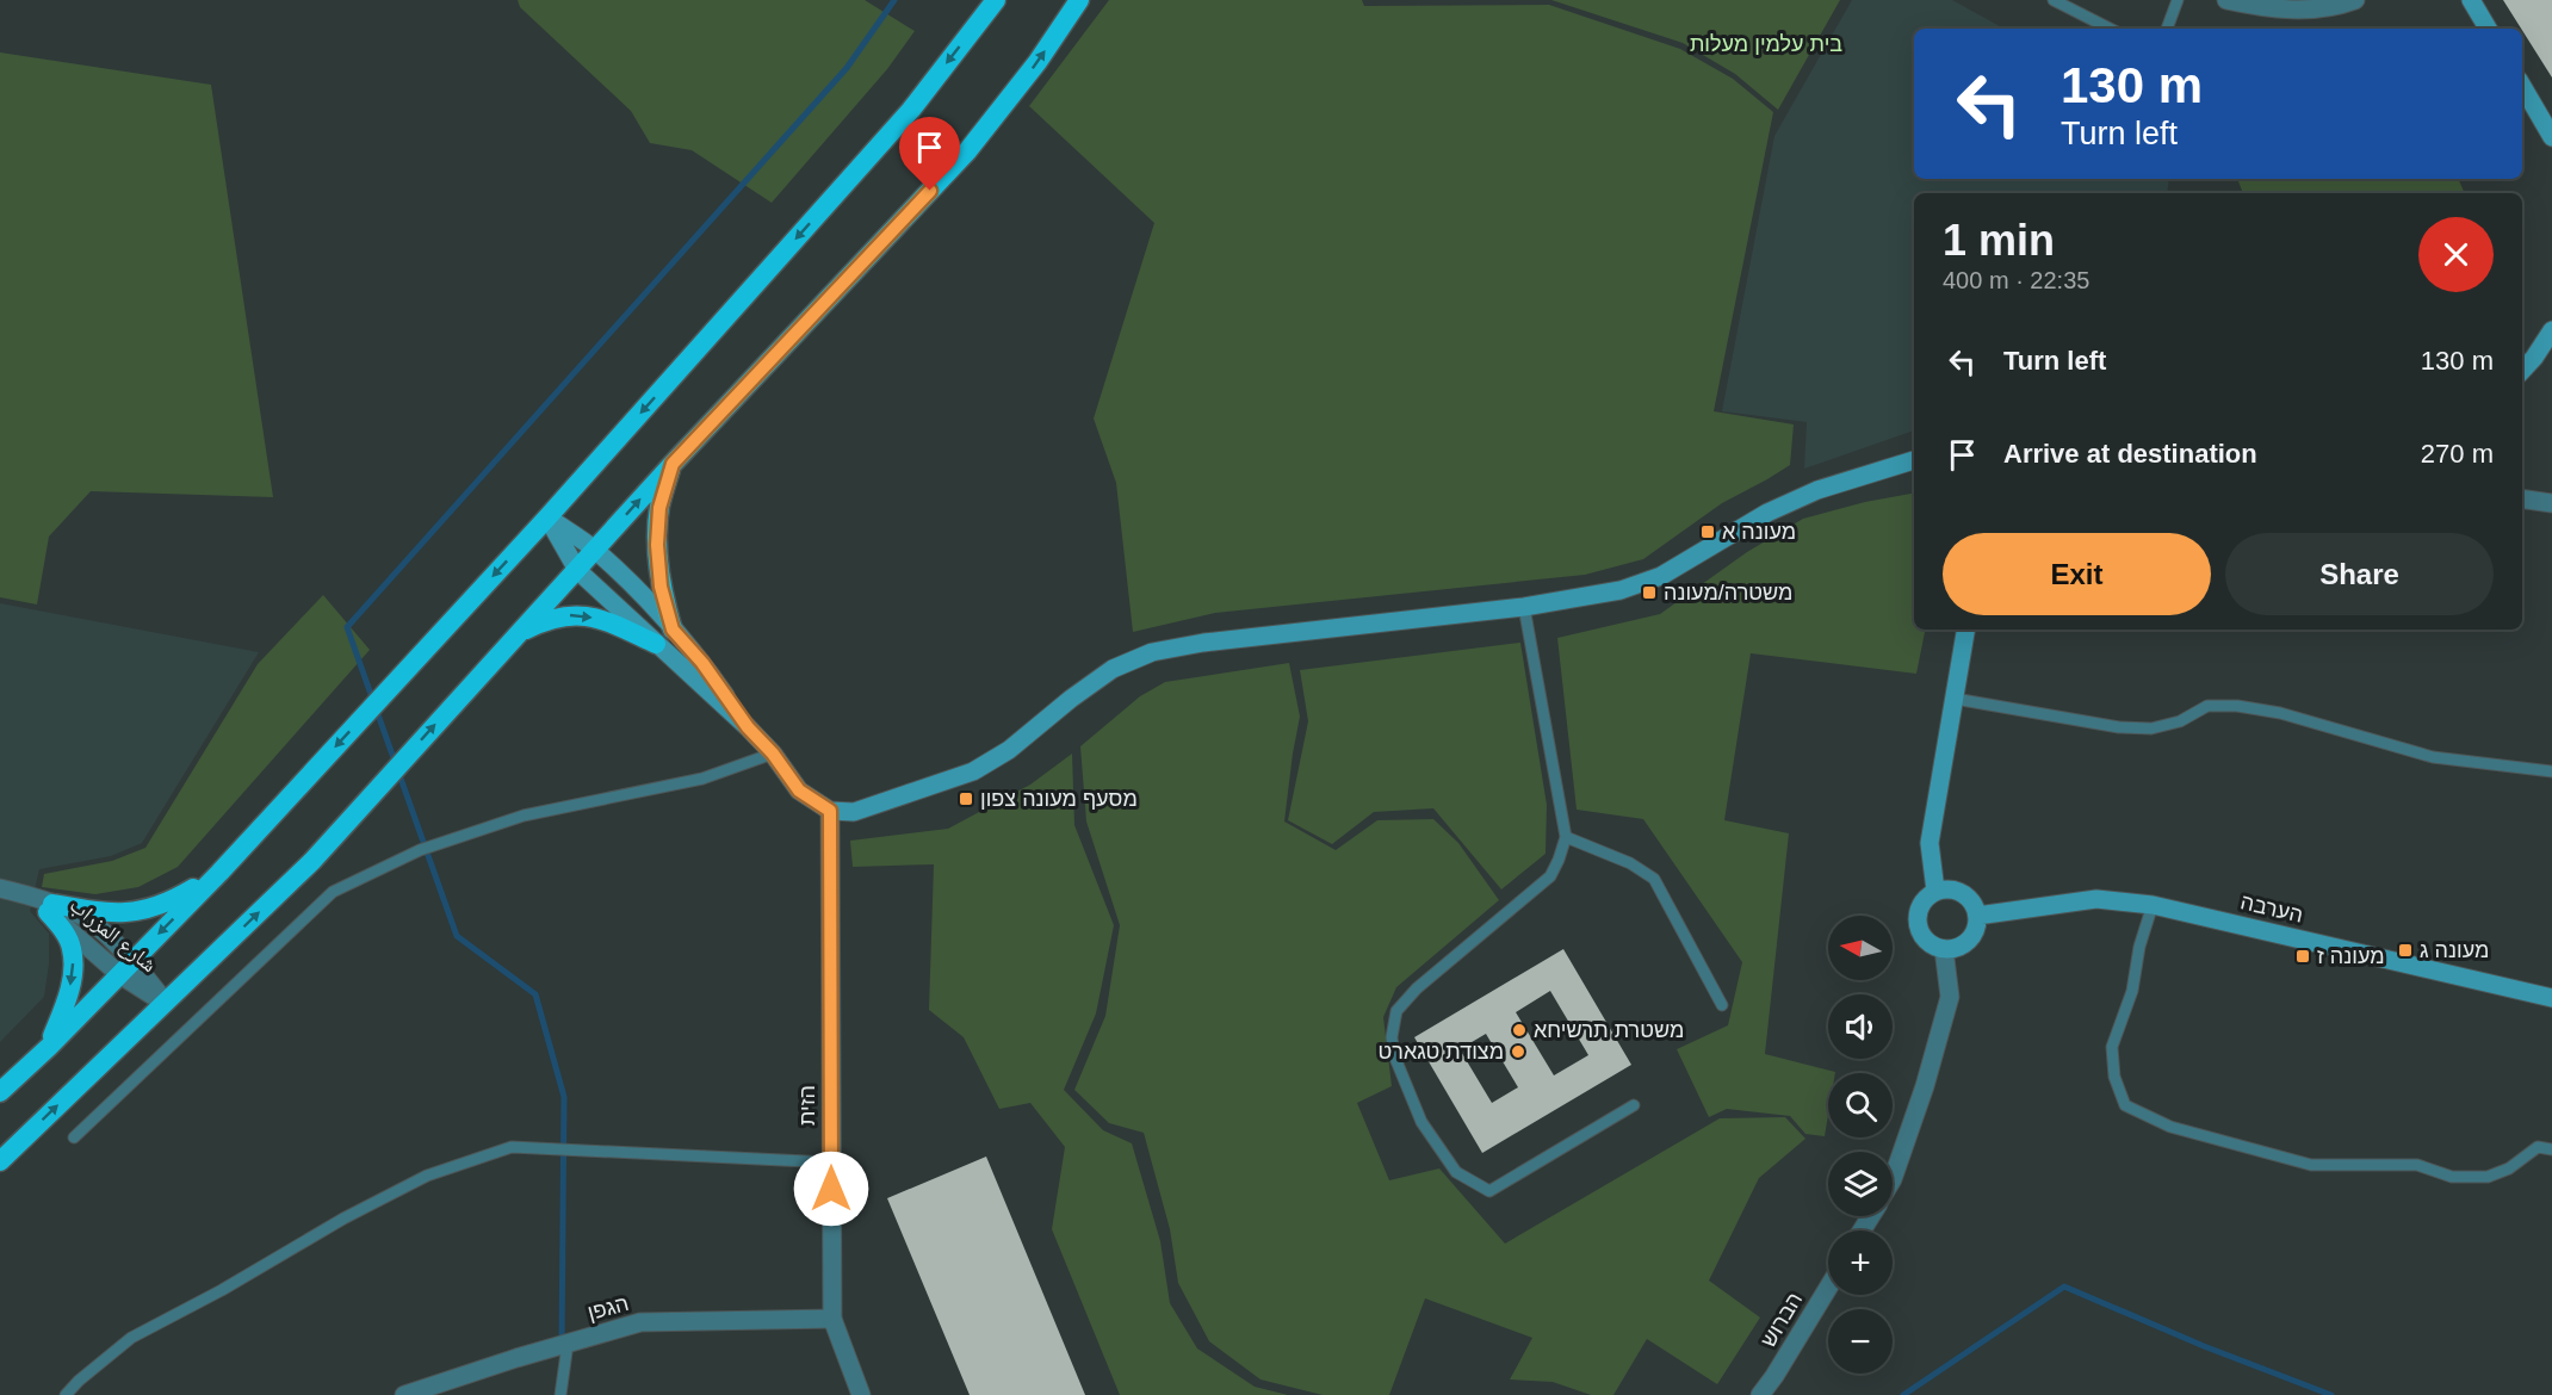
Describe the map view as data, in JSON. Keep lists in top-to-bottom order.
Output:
{
  "streets": {
    "main road": ["הערבה"],
    "street": [
      "شارع المزراب",
      "הזית",
      "הגפן",
      "הברוש"
    ]
  },
  "crossings": [
    ["הזית", "הגפן"]
  ],
  "parks": ["בית עלמין מעלות"],
  "places": {
    "transit": [
      "מעונה א",
      "משטרה/מעונה",
      "מסעף מעונה צפון",
      "מעונה ג",
      "מעונה ז"
    ],
    "other": ["משטרת תרשיחא", "מצודת טגארט"]
  },
  "north": "left",
  "page": {
    "turn": ["130 m", "Turn left"],
    "heading": ["1 min", "400 m · 22:35"],
    "list": [
      {
        "name": "Turn left",
        "value": "130 m"
      },
      {
        "name": "Arrive at destination",
        "value": "270 m"
      }
    ],
    "buttons": ["Exit", "Share"],
    "map_buttons": ["+", "−"]
  }
}
